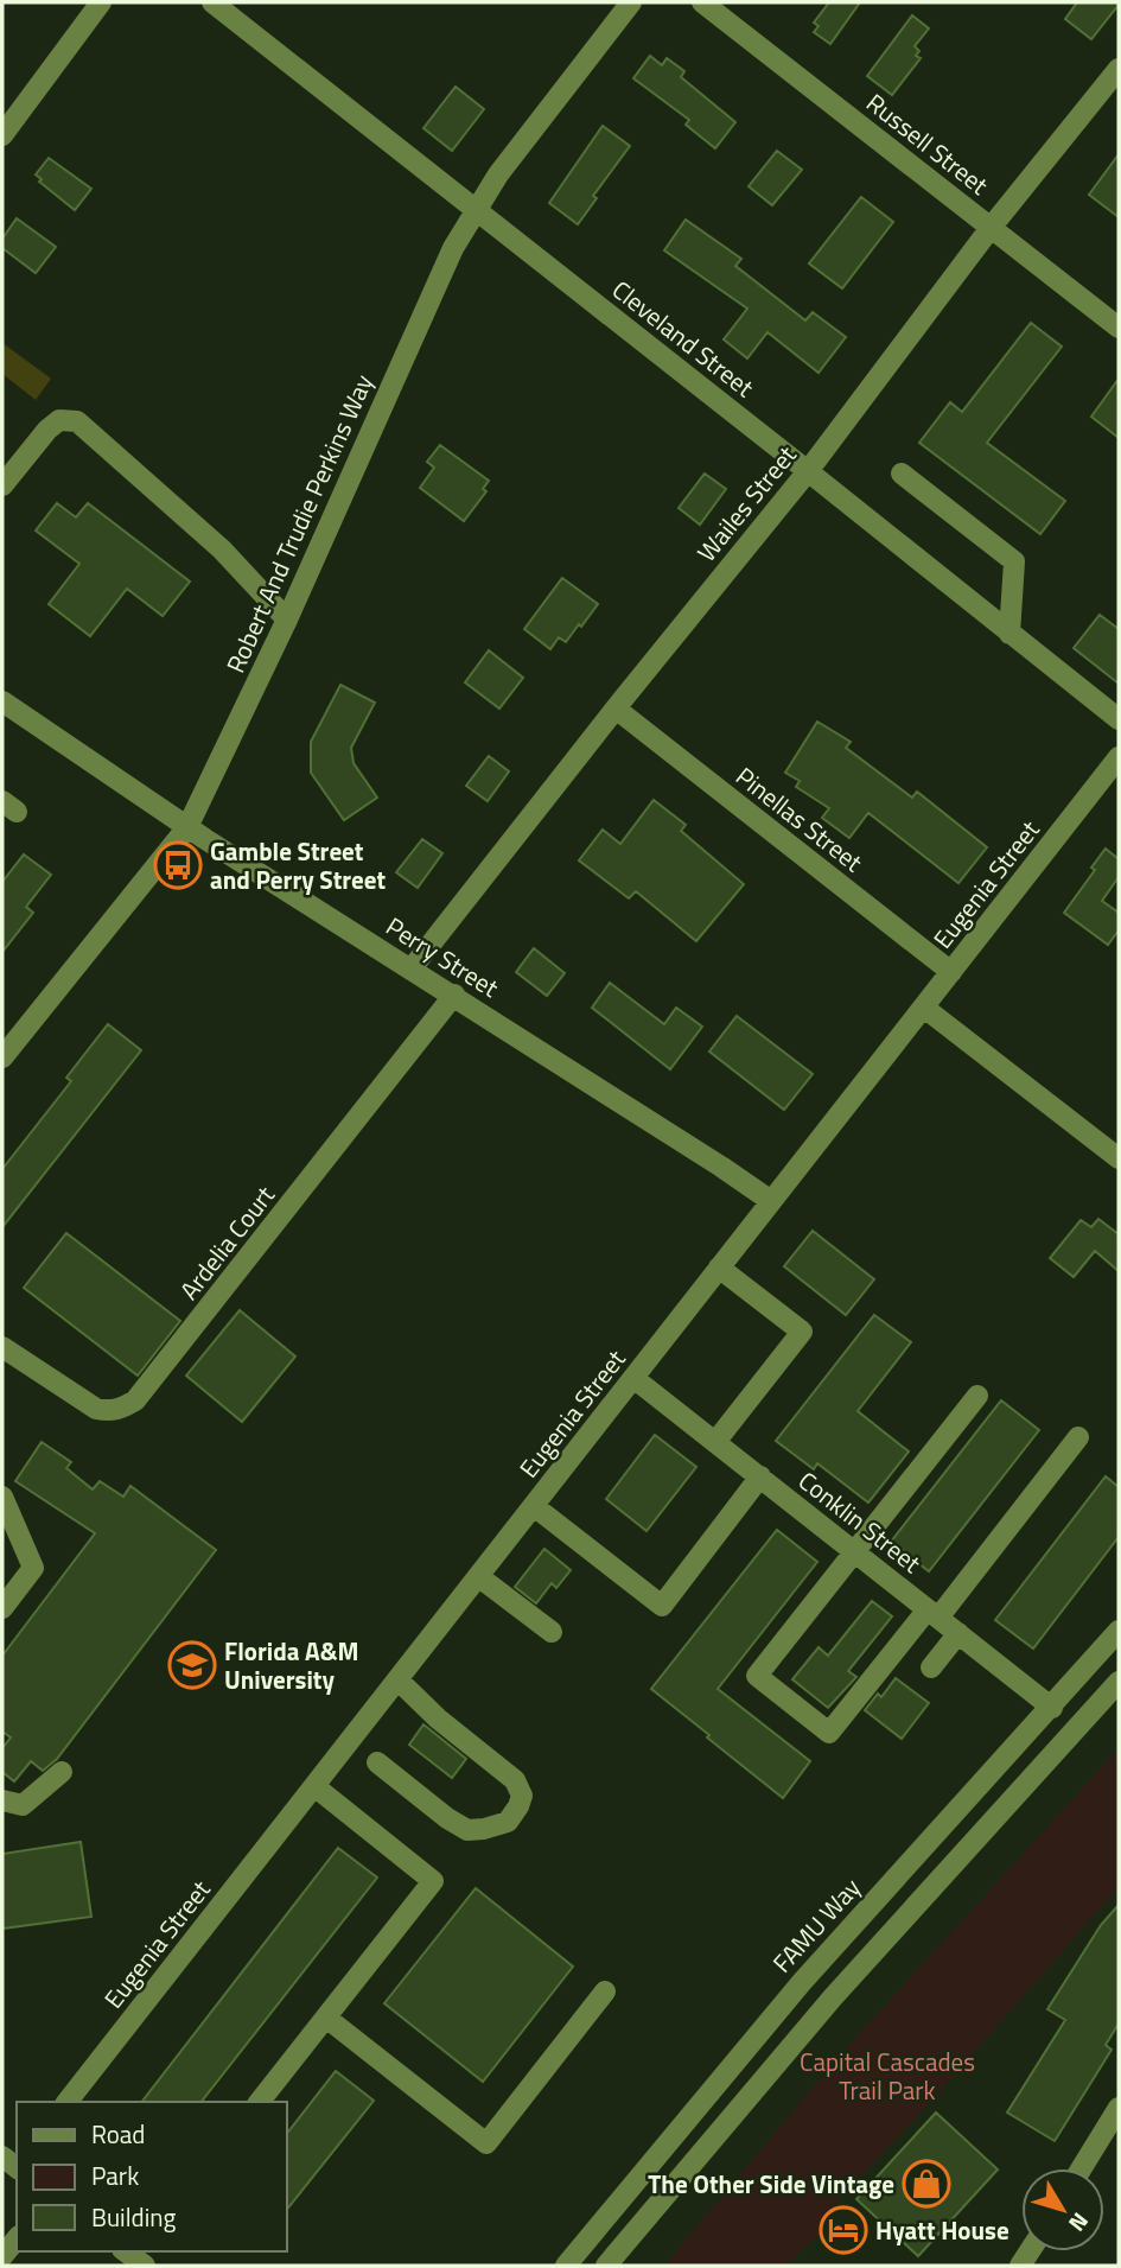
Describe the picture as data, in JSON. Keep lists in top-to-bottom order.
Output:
{
  "streets": {
    "street": [
      "Russell Street",
      "Cleveland Street",
      "Wailes Street",
      "Robert And Trudie Perkins Way",
      "Pinellas Street",
      "Eugenia Street",
      "Perry Street",
      "Ardelia Court",
      "Conklin Street",
      "FAMU Way"
    ]
  },
  "crossings": [
    ["Russell Street", "Wailes Street"],
    ["Cleveland Street", "Wailes Street"],
    ["Cleveland Street", "Robert And Trudie Perkins Way"],
    ["Wailes Street", "Pinellas Street"],
    ["Wailes Street", "Perry Street"],
    ["Robert And Trudie Perkins Way", "Perry Street"],
    ["Pinellas Street", "Eugenia Street"],
    ["Eugenia Street", "Perry Street"],
    ["Eugenia Street", "Conklin Street"],
    ["Perry Street", "Ardelia Court"],
    ["Conklin Street", "FAMU Way"]
  ],
  "parks": ["Capital Cascades Trail Park"],
  "places": {
    "bus stop": ["Gamble Street and Perry Street"],
    "school or university": ["Florida A&M University"],
    "shop": ["The Other Side Vintage"],
    "hotel": ["Hyatt House"]
  },
  "legend": ["Road", "Park", "Building"],
  "north": "bottom right"
}
